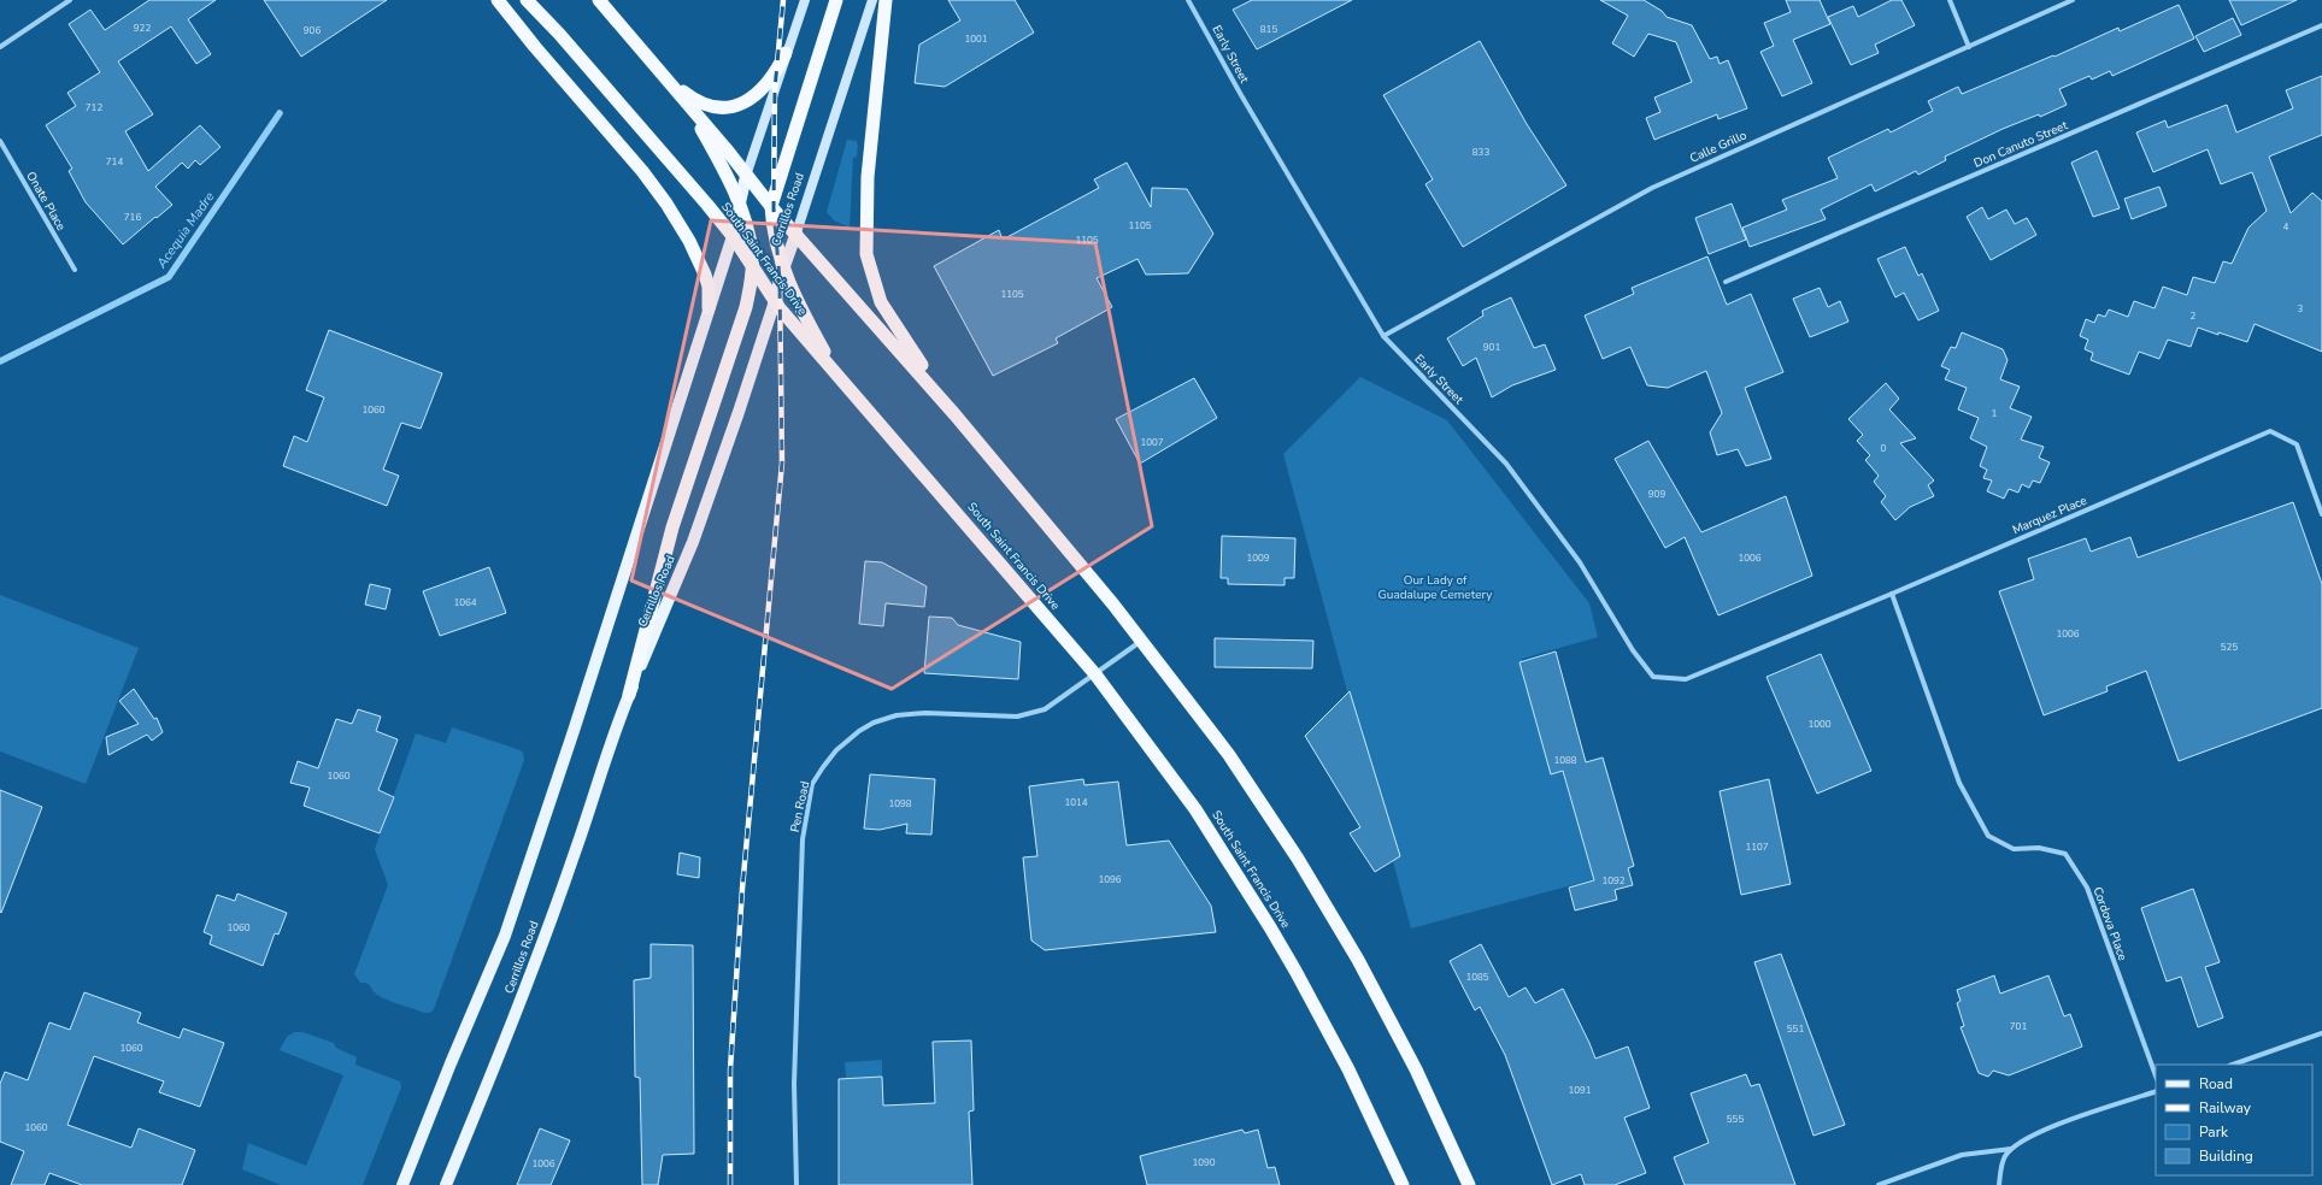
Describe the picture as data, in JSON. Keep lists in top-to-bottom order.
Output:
{
  "streets": {
    "highway": ["South Saint Francis Drive"],
    "main road": ["Cerrillos Road"],
    "street": [
      "Early Street",
      "Don Canuto Street",
      "Calle Grillo",
      "Onate Place",
      "Marquez Place",
      "Pen Road",
      "Cordova Place"
    ]
  },
  "crossings": [
    ["Early Street", "Calle Grillo"],
    ["Early Street", "Marquez Place"],
    ["Cerrillos Road", "South Saint Francis Drive"],
    ["South Saint Francis Drive", "Pen Road"],
    ["Marquez Place", "Cordova Place"]
  ],
  "water": ["Acequia Madre"],
  "parks": ["Our Lady of Guadalupe Cemetery"],
  "house_numbers": [
    "922",
    "815",
    "906",
    "1001",
    "712",
    "833",
    "714",
    "716",
    "1105",
    "4",
    "1105",
    "1105",
    "3",
    "2",
    "901",
    "1060",
    "1",
    "1007",
    "0",
    "909",
    "1009",
    "1006",
    "1064",
    "1006",
    "525",
    "1000",
    "1088",
    "1060",
    "1014",
    "1098",
    "1107",
    "1096",
    "1092",
    "1060",
    "1085",
    "701",
    "551",
    "1060",
    "1091",
    "555",
    "1060",
    "1090",
    "1006"
  ],
  "legend": [
    "Road",
    "Railway",
    "Park",
    "Building"
  ]
}
